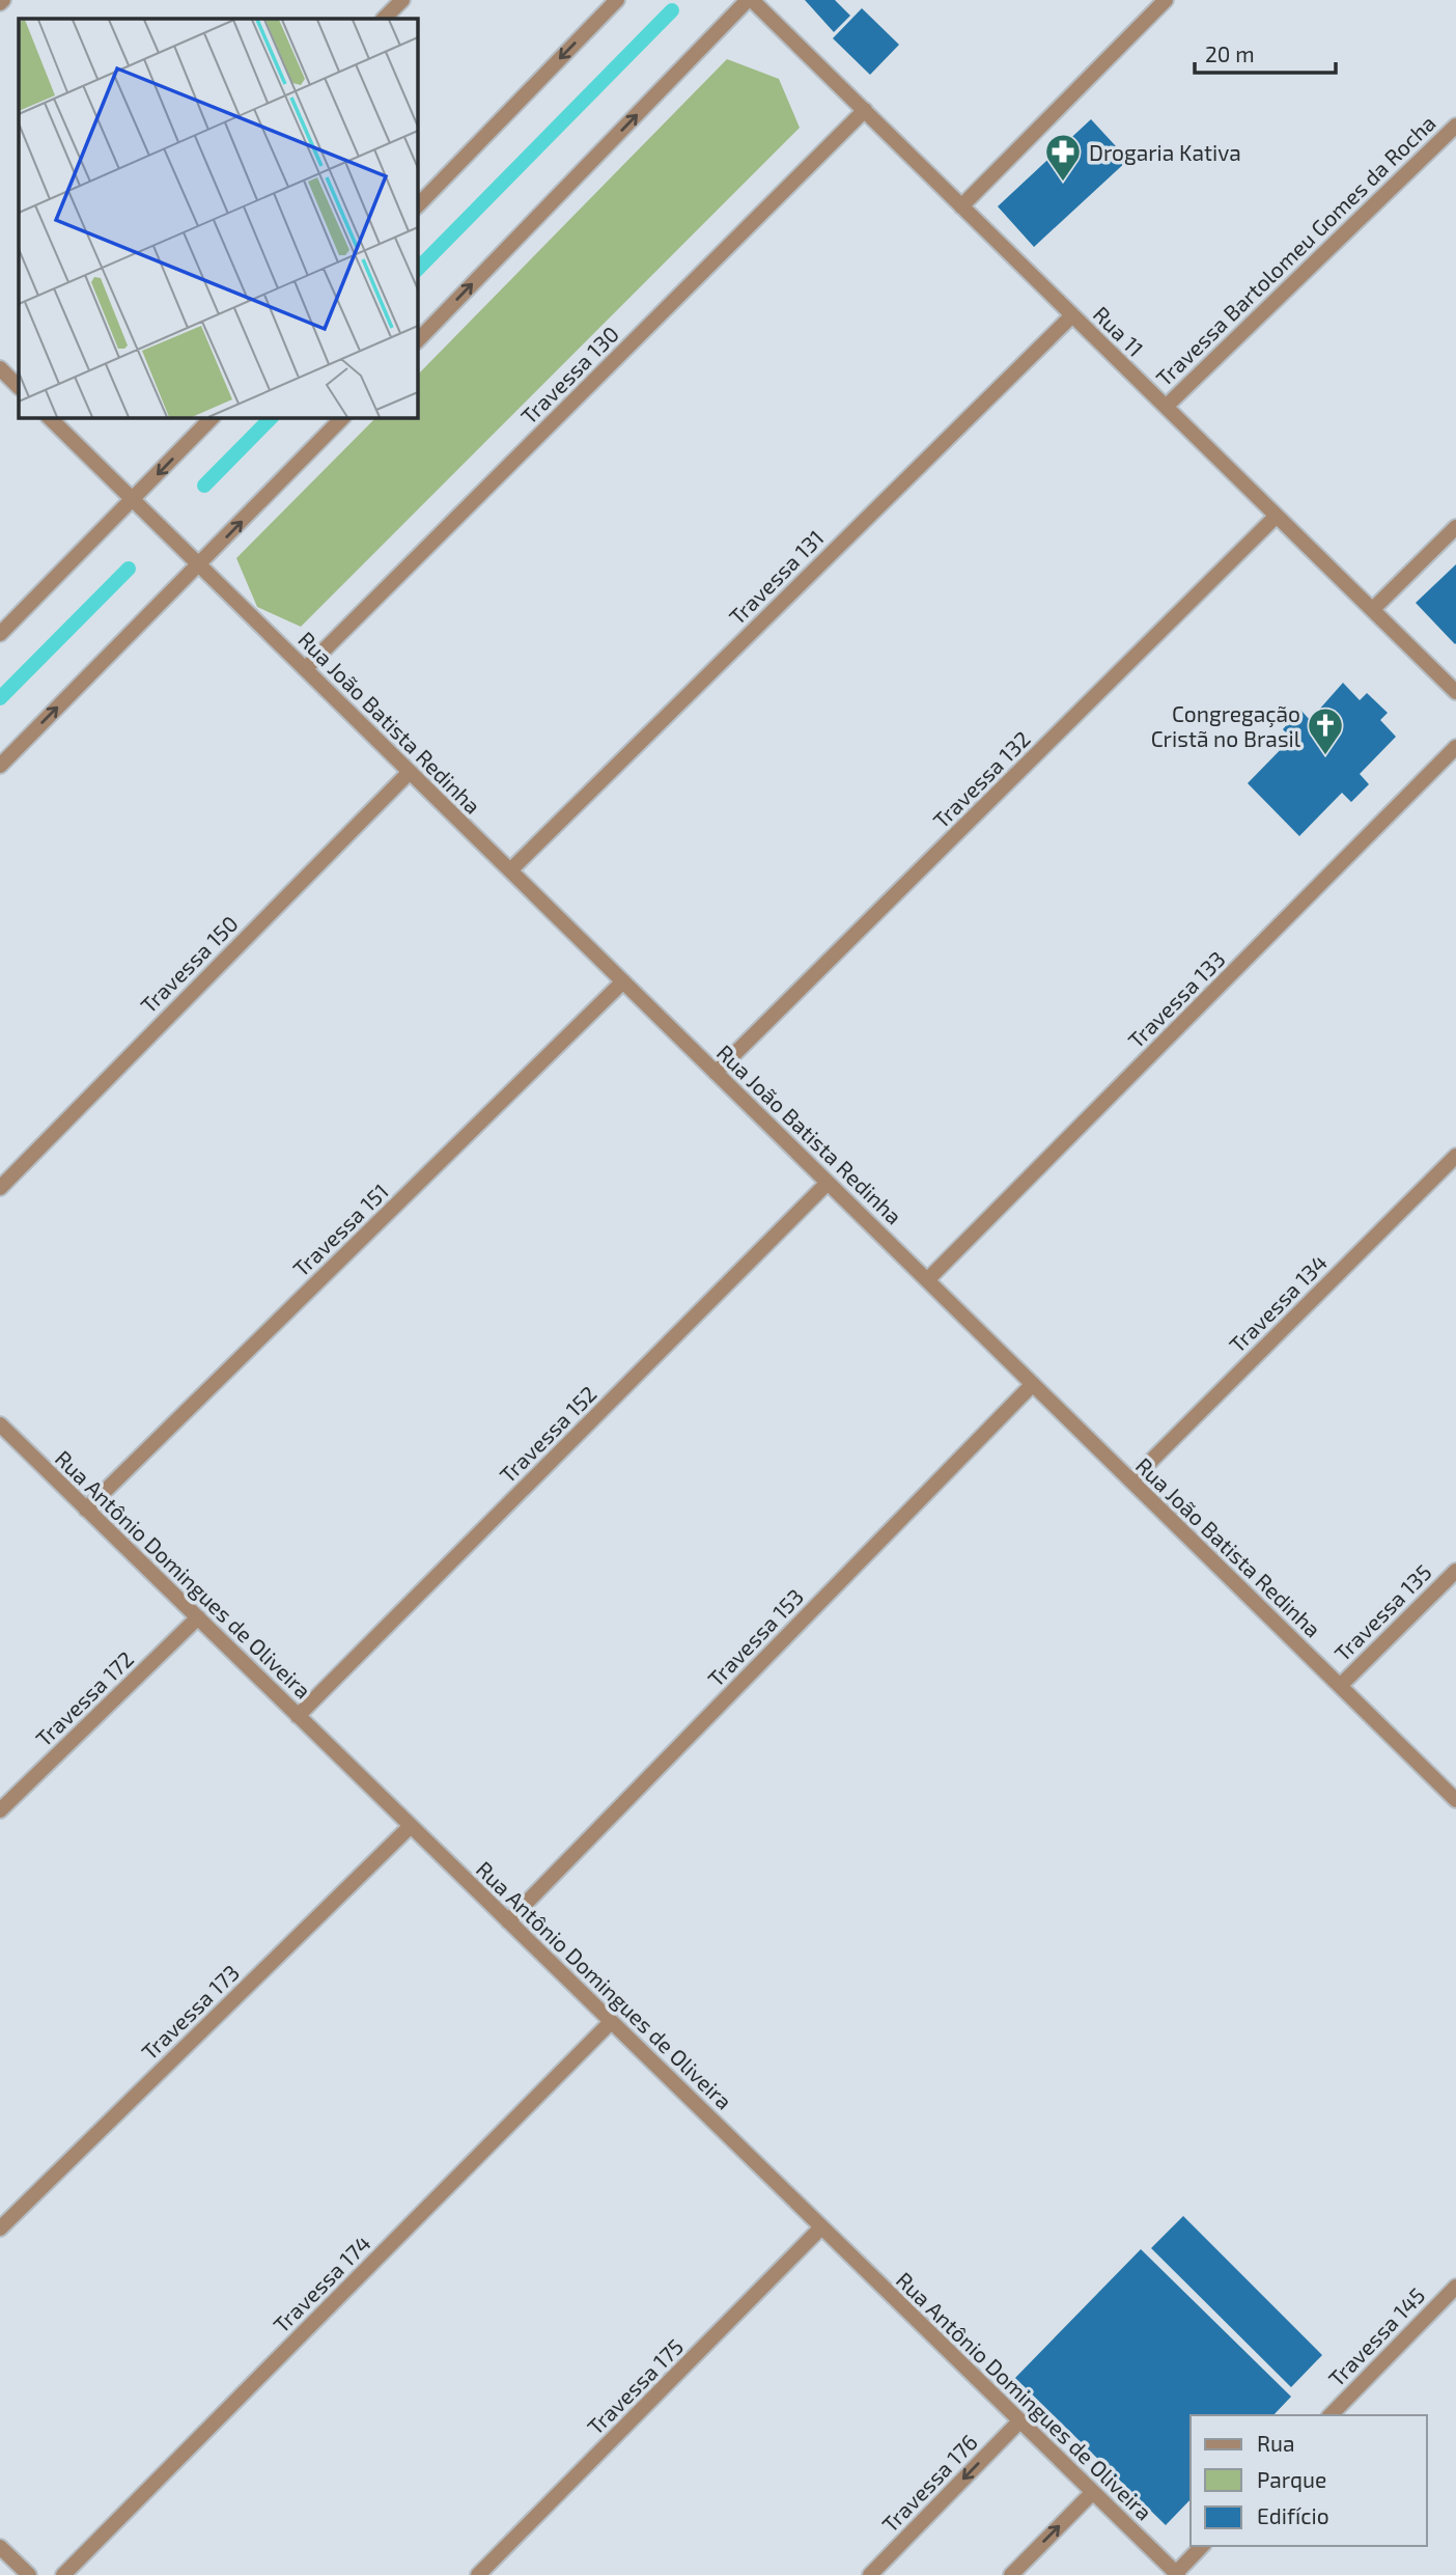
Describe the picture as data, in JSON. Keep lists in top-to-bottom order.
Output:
{
  "streets": {
    "street": [
      "Travessa Bartolomeu Gomes da Rocha",
      "Rua 11",
      "Travessa 130",
      "Travessa 131",
      "Rua João Batista Redinha",
      "Travessa 132",
      "Travessa 150",
      "Travessa 133",
      "Travessa 151",
      "Travessa 134",
      "Travessa 152",
      "Rua Antônio Domingues de Oliveira",
      "Travessa 135",
      "Travessa 153",
      "Travessa 172",
      "Travessa 173",
      "Travessa 174",
      "Travessa 145",
      "Travessa 175",
      "Travessa 176"
    ]
  },
  "crossings": [
    ["Travessa Bartolomeu Gomes da Rocha", "Rua 11"],
    ["Rua 11", "Travessa 130"],
    ["Rua 11", "Travessa 131"],
    ["Rua 11", "Travessa 132"],
    ["Travessa 130", "Rua João Batista Redinha"],
    ["Travessa 131", "Rua João Batista Redinha"],
    ["Rua João Batista Redinha", "Travessa 132"],
    ["Rua João Batista Redinha", "Travessa 150"],
    ["Rua João Batista Redinha", "Travessa 133"],
    ["Rua João Batista Redinha", "Travessa 151"],
    ["Rua João Batista Redinha", "Travessa 134"],
    ["Rua João Batista Redinha", "Travessa 152"],
    ["Rua João Batista Redinha", "Travessa 135"],
    ["Rua João Batista Redinha", "Travessa 153"],
    ["Travessa 151", "Rua Antônio Domingues de Oliveira"],
    ["Travessa 152", "Rua Antônio Domingues de Oliveira"],
    ["Rua Antônio Domingues de Oliveira", "Travessa 153"],
    ["Rua Antônio Domingues de Oliveira", "Travessa 172"],
    ["Rua Antônio Domingues de Oliveira", "Travessa 173"],
    ["Rua Antônio Domingues de Oliveira", "Travessa 174"],
    ["Rua Antônio Domingues de Oliveira", "Travessa 175"],
    ["Rua Antônio Domingues de Oliveira", "Travessa 176"]
  ],
  "places": {
    "pharmacy": ["Drogaria Kativa"],
    "church": ["Congregação Cristã no Brasil"]
  },
  "legend": ["Rua", "Parque", "Edifício"],
  "scale_bar": "20 m"
}
